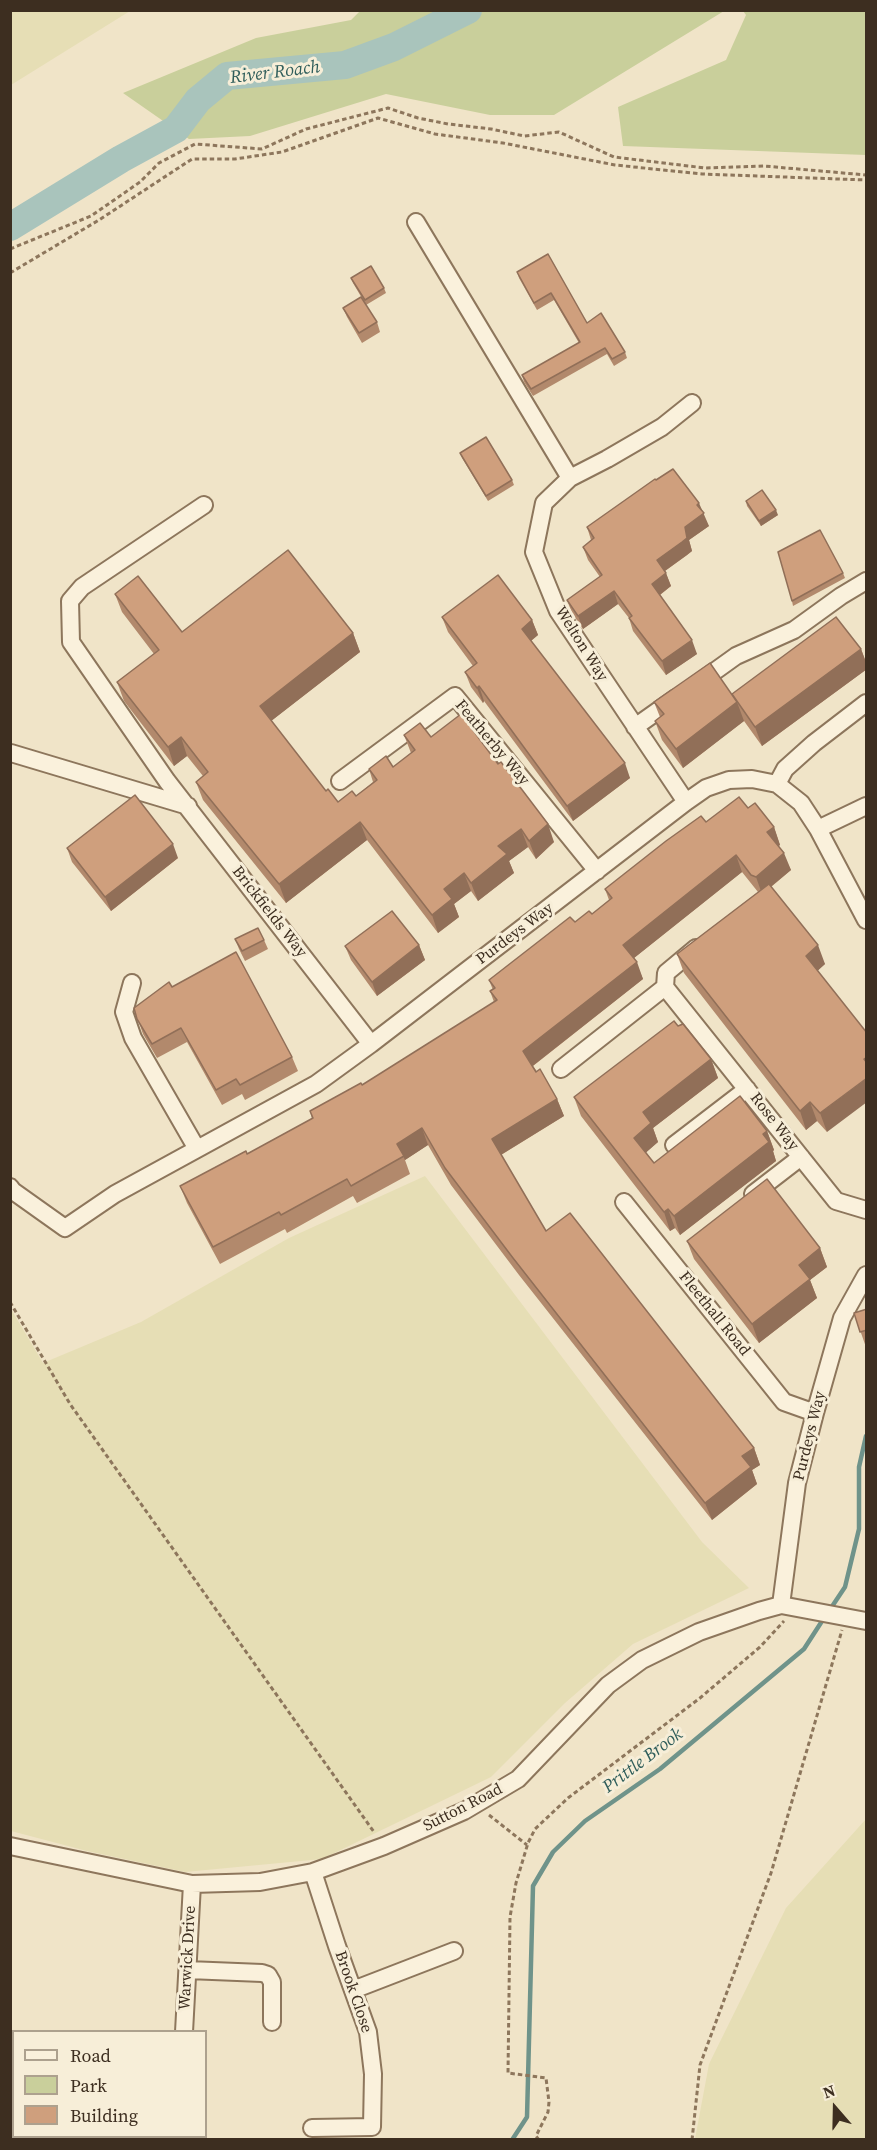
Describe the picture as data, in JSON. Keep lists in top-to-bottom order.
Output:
{
  "streets": {
    "street": [
      "Welton Way",
      "Featherby Way",
      "Brickfields Way",
      "Purdeys Way",
      "Rose Way",
      "Fleethall Road",
      "Sutton Road",
      "Warwick Drive",
      "Brook Close"
    ]
  },
  "crossings": [
    ["Welton Way", "Purdeys Way"],
    ["Featherby Way", "Purdeys Way"],
    ["Brickfields Way", "Purdeys Way"],
    ["Purdeys Way", "Fleethall Road"],
    ["Purdeys Way", "Sutton Road"],
    ["Sutton Road", "Warwick Drive"],
    ["Sutton Road", "Brook Close"]
  ],
  "water": ["River Roach", "Prittle Brook"],
  "legend": ["Road", "Park", "Building"],
  "north": "top"
}
